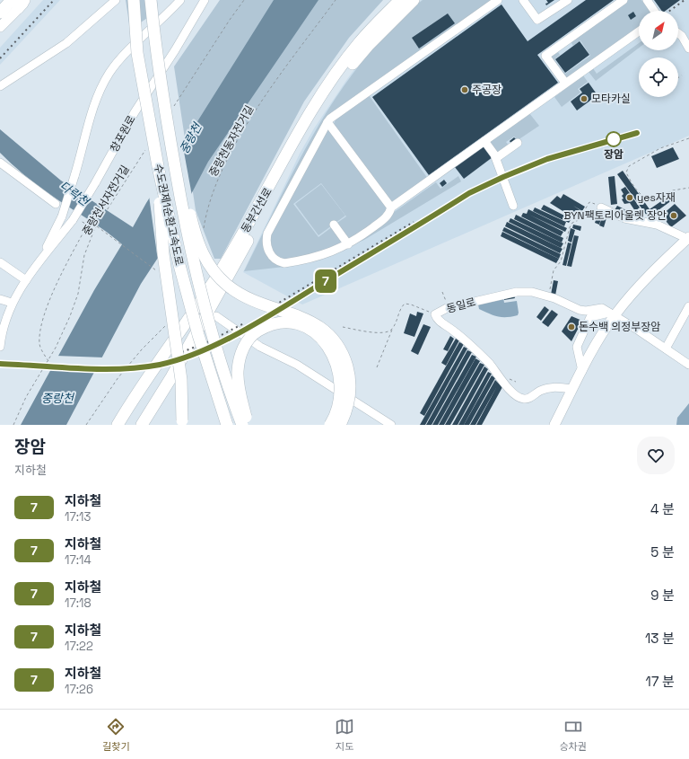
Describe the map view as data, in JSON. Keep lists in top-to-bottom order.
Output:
{
  "streets": {
    "highway": ["동부간선로", "수도권제1순환고속도로"],
    "street": ["창포원로", "동일로"],
    "path": ["중랑천동자전거길", "중랑천서자전거길"]
  },
  "water": ["중랑천", "다락천"],
  "places": [
    "주공장",
    "모타카실",
    "장암",
    "yes자재",
    "BYN팩토리아울렛 장안",
    "돈수백 의정부장암"
  ],
  "lines": ["metro line 7"],
  "north": "top right",
  "page": {
    "on_map": "7",
    "heading": ["장암", "지하철"],
    "list": [
      {
        "mark": "7",
        "name": "지하철",
        "note": "17:13",
        "value": "4 분"
      },
      {
        "mark": "7",
        "name": "지하철",
        "note": "17:14",
        "value": "5 분"
      },
      {
        "mark": "7",
        "name": "지하철",
        "note": "17:18",
        "value": "9 분"
      },
      {
        "mark": "7",
        "name": "지하철",
        "note": "17:22",
        "value": "13 분"
      },
      {
        "mark": "7",
        "name": "지하철",
        "note": "17:26",
        "value": "17 분"
      }
    ],
    "tabs": ["길찾기", "지도", "승차권"]
  }
}
